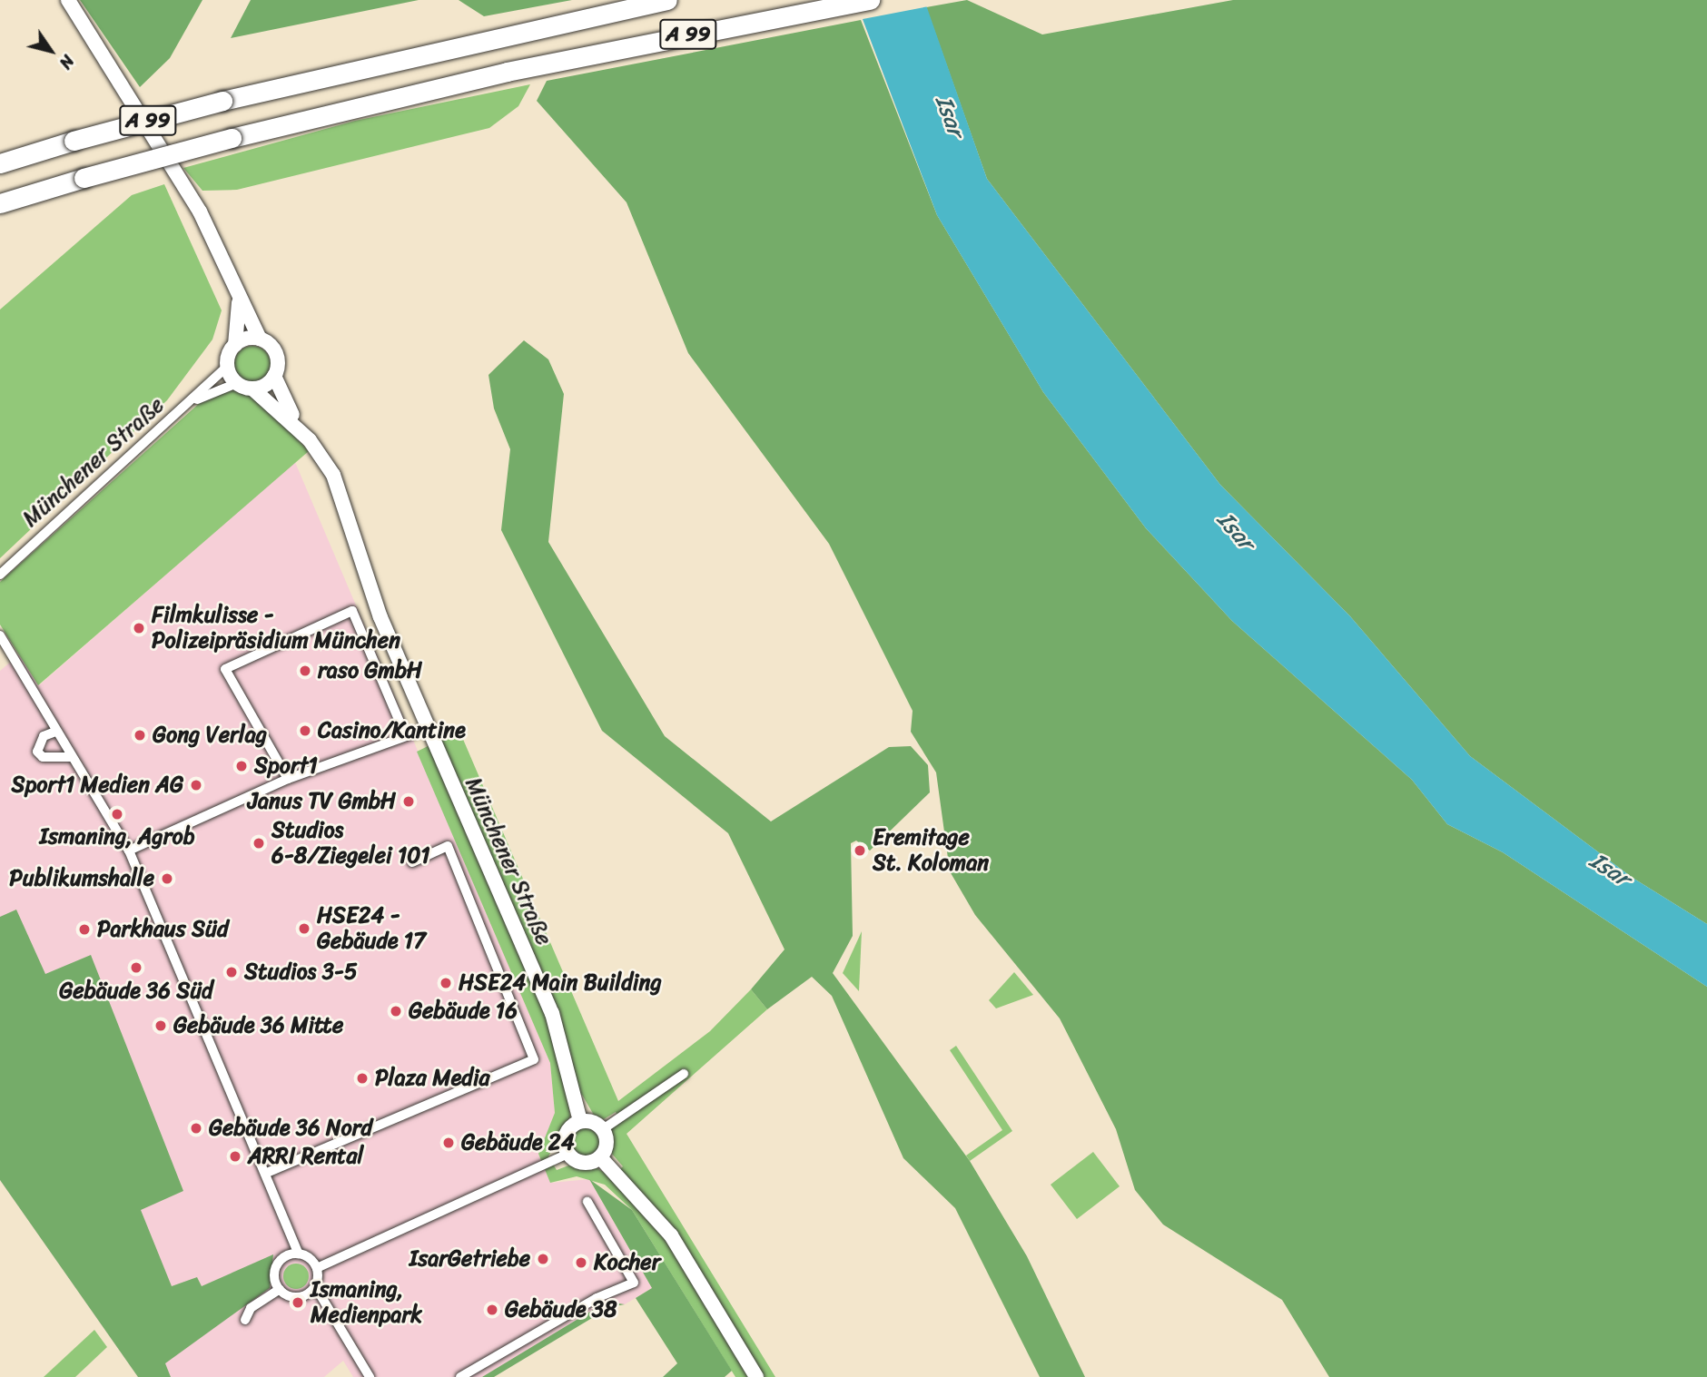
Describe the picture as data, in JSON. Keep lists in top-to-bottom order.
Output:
{
  "streets": {
    "highway": ["A 99"],
    "main road": ["Münchener Straße"]
  },
  "water": ["Isar"],
  "places": [
    "Filmkulisse - Polizeipräsidium München",
    "raso GmbH",
    "Casino/Kantine",
    "Gong Verlag",
    "Sport1",
    "Sport1 Medien AG",
    "Janus TV GmbH",
    "Ismaning, Agrob",
    "Studios 6-8/Ziegelei 101",
    "Eremitage St. Koloman",
    "Publikumshalle",
    "HSE24 - Gebäude 17",
    "Parkhaus Süd",
    "Gebäude 36 Süd",
    "Studios 3-5",
    "HSE24 Main Building",
    "Gebäude 16",
    "Gebäude 36 Mitte",
    "Plaza Media",
    "Gebäude 36 Nord",
    "Gebäude 24",
    "ARRI Rental",
    "IsarGetriebe",
    "Kocher",
    "Ismaning, Medienpark",
    "Gebäude 38"
  ],
  "north": "bottom right"
}
